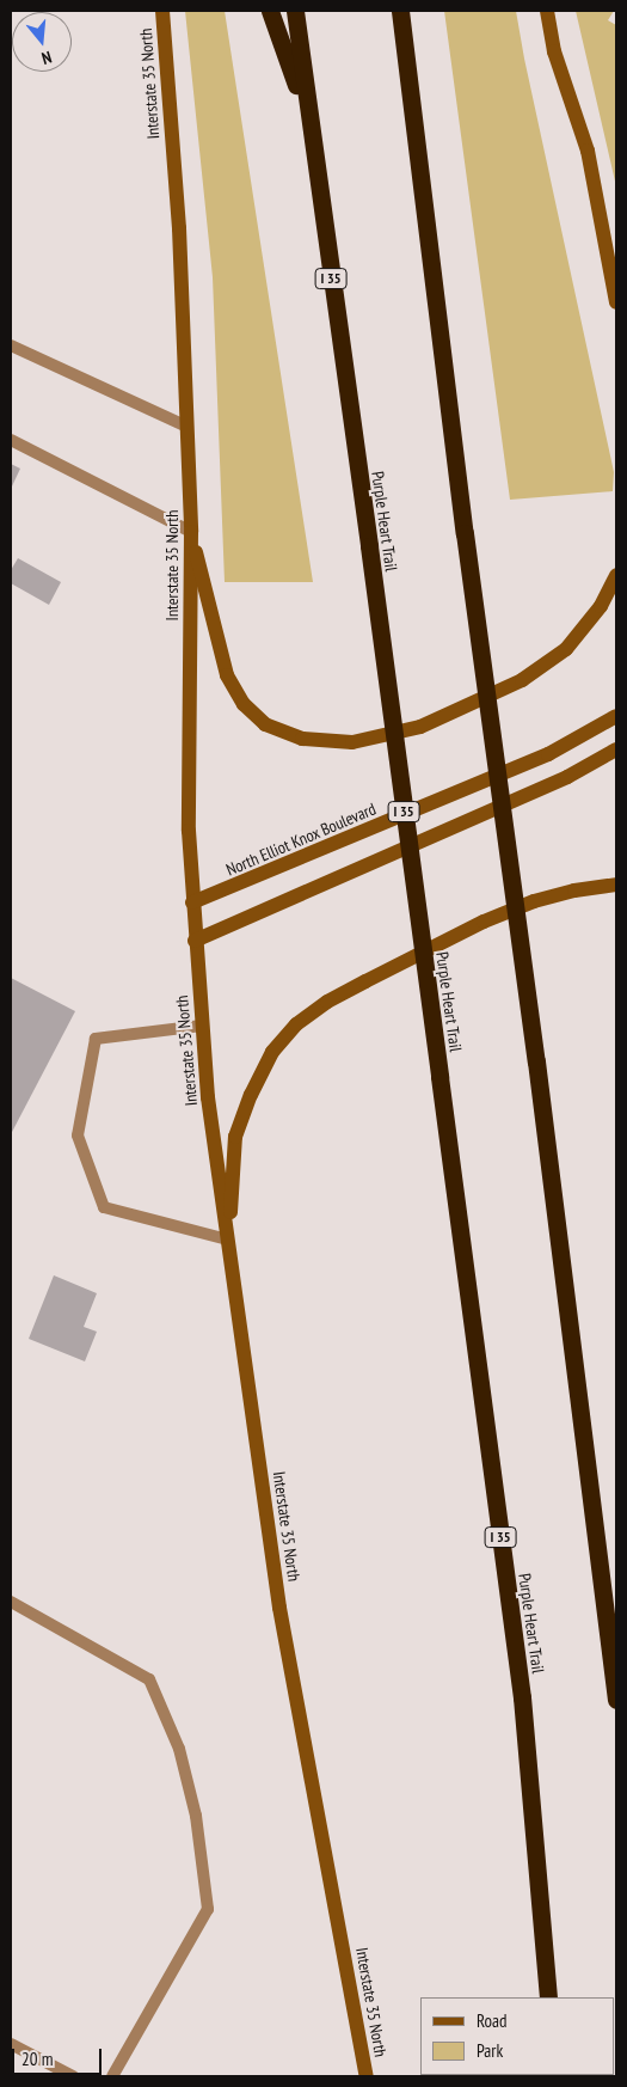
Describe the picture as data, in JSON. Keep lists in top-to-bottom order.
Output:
{
  "streets": {
    "highway": ["I 35", "Purple Heart Trail"],
    "main road": ["Interstate 35 North", "North Elliot Knox Boulevard"]
  },
  "crossings": [
    ["Interstate 35 North", "North Elliot Knox Boulevard"]
  ],
  "legend": ["Road", "Park"],
  "scale_bar": "20 m",
  "north": "bottom"
}
